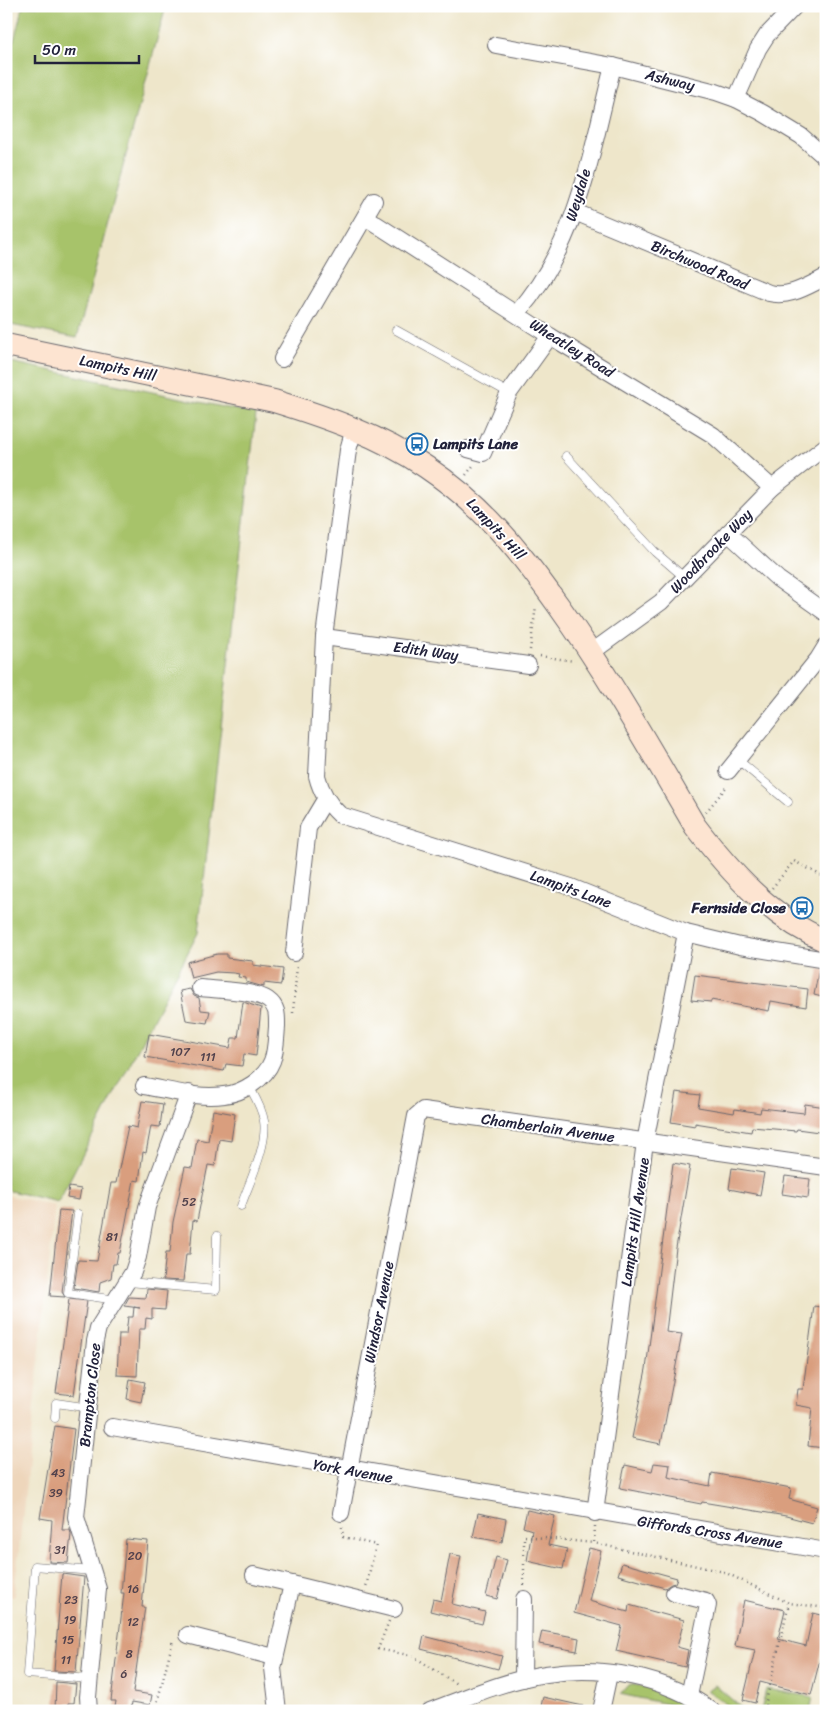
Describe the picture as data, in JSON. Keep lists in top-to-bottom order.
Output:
{
  "streets": {
    "main road": ["Lampits Hill"],
    "street": [
      "Ashway",
      "Weydale",
      "Birchwood Road",
      "Wheatley Road",
      "Woodbrooke Way",
      "Edith Way",
      "Lampits Lane",
      "Chamberlain Avenue",
      "Lampits Hill Avenue",
      "Windsor Avenue",
      "Brampton Close",
      "York Avenue",
      "Giffords Cross Avenue"
    ]
  },
  "crossings": [
    ["Ashway", "Weydale"],
    ["Weydale", "Birchwood Road"],
    ["Weydale", "Wheatley Road"],
    ["Wheatley Road", "Woodbrooke Way"],
    ["Lampits Hill", "Woodbrooke Way"],
    ["Lampits Hill", "Lampits Lane"],
    ["Edith Way", "Lampits Lane"],
    ["Lampits Lane", "Lampits Hill Avenue"],
    ["Chamberlain Avenue", "Lampits Hill Avenue"],
    ["Chamberlain Avenue", "Windsor Avenue"],
    ["Lampits Hill Avenue", "York Avenue"],
    ["Lampits Hill Avenue", "Giffords Cross Avenue"],
    ["Windsor Avenue", "York Avenue"],
    ["York Avenue", "Giffords Cross Avenue"]
  ],
  "places": {
    "bus stop": ["Lampits Lane", "Fernside Close"]
  },
  "house_numbers": [
    "107",
    "111",
    "52",
    "81",
    "43",
    "39",
    "31",
    "20",
    "16",
    "23",
    "19",
    "12",
    "15",
    "8",
    "11",
    "6"
  ],
  "scale_bar": "50 m"
}
